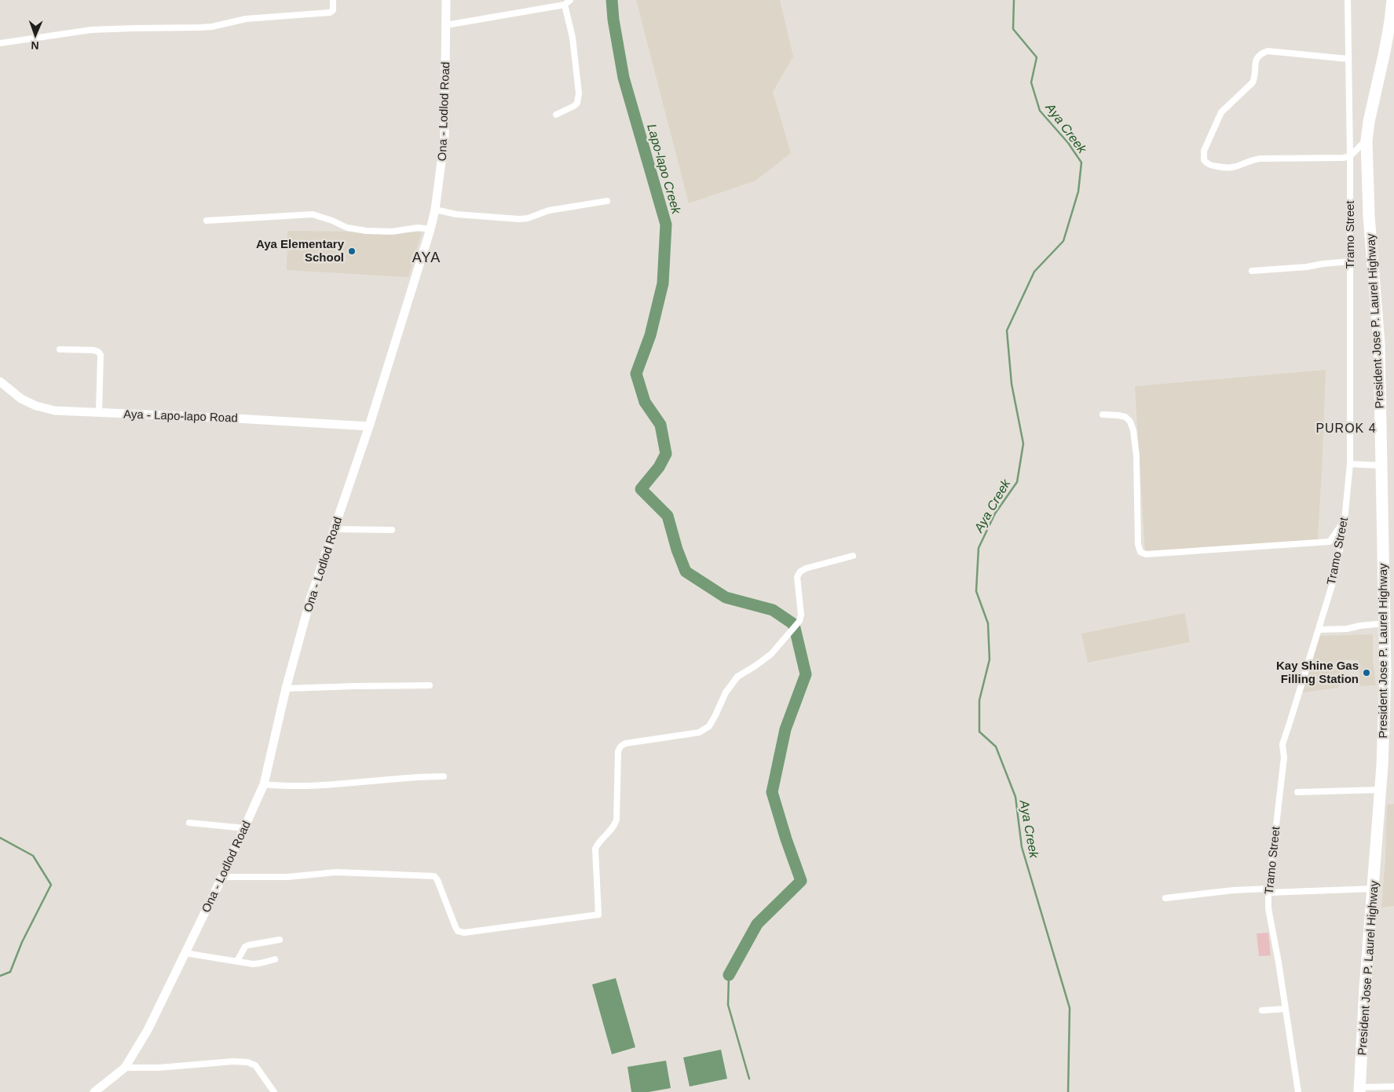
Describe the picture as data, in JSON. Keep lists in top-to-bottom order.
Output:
{
  "streets": {
    "highway": ["President Jose P. Laurel Highway"],
    "main road": ["Ona - Lodlod Road", "Aya - Lapo-lapo Road"],
    "street": ["Tramo Street"]
  },
  "crossings": [
    ["Ona - Lodlod Road", "Aya - Lapo-lapo Road"]
  ],
  "districts": ["AYA", "PUROK 4"],
  "water": ["Aya Creek", "Lapo-lapo Creek"],
  "places": ["Aya Elementary School", "Kay Shine Gas Filling Station"],
  "north": "bottom"
}
